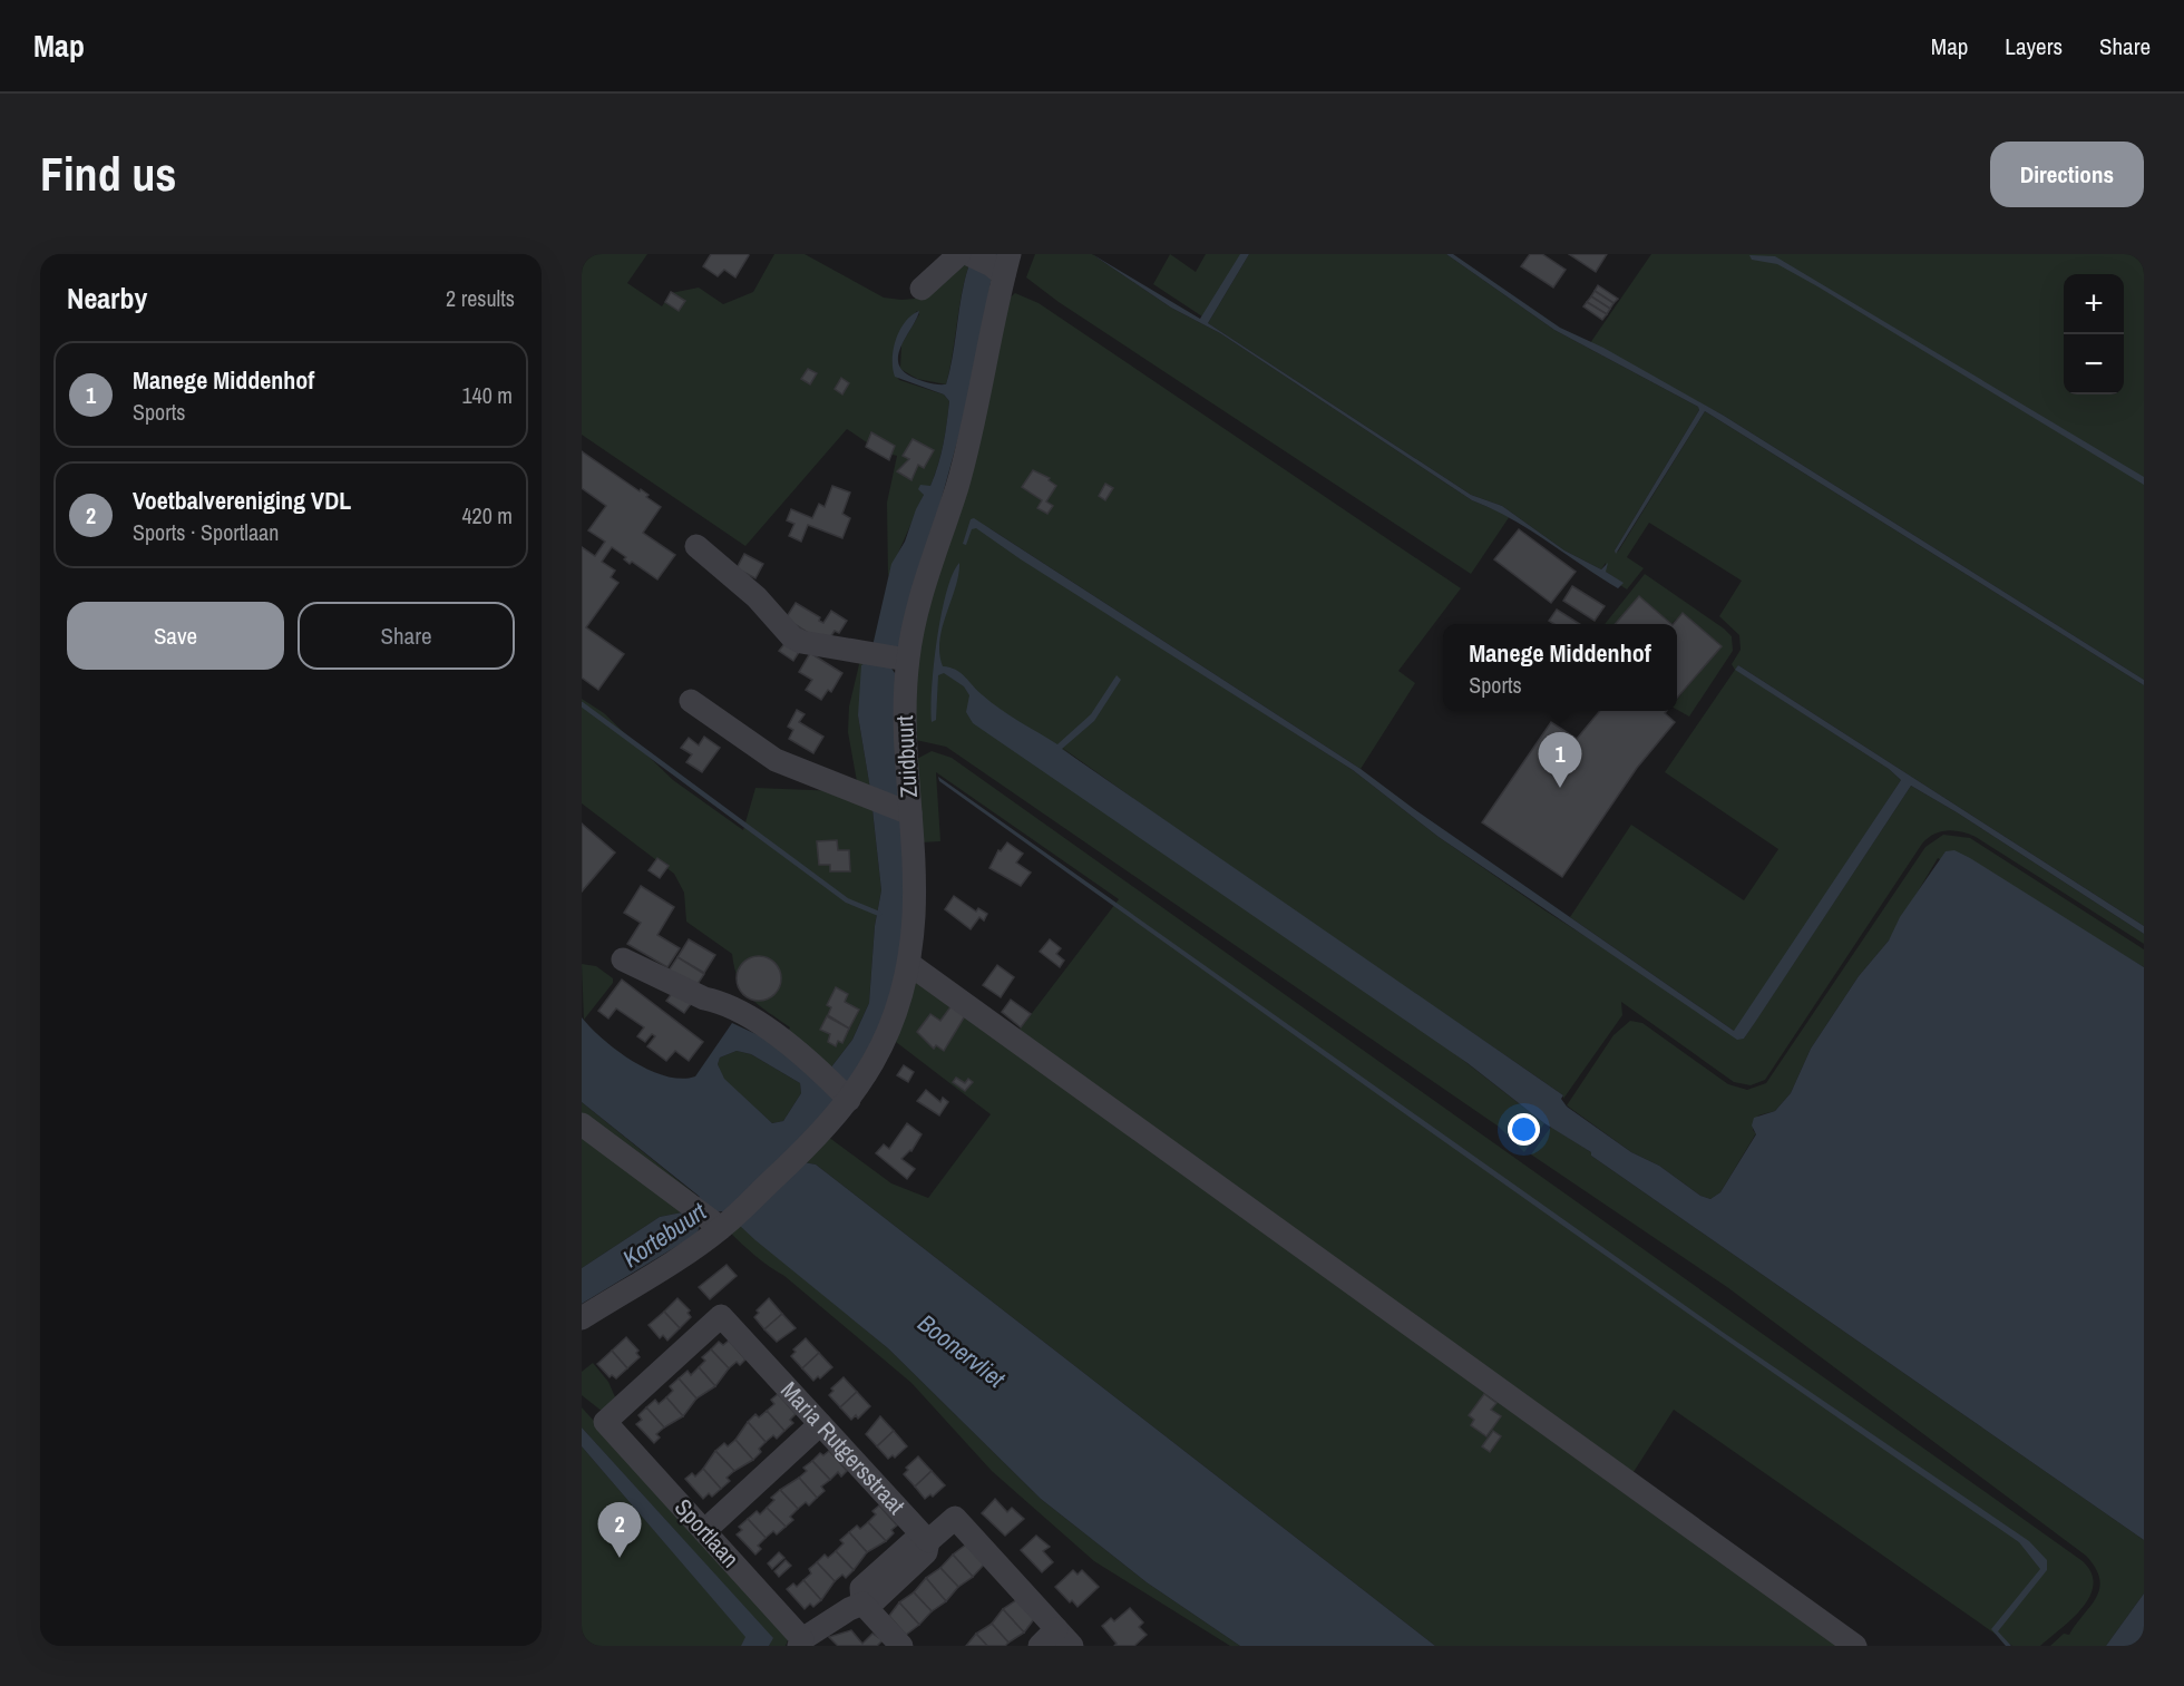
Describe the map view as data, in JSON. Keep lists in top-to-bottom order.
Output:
{
  "streets": {
    "street": ["Zuidbuurt", "Maria Rutgersstraat", "Sportlaan"]
  },
  "crossings": [
    ["Maria Rutgersstraat", "Sportlaan"]
  ],
  "water": ["Kortebuurt", "Boonervliet"],
  "page": {
    "header": "Map",
    "nav": ["Map", "Layers", "Share"],
    "buttons": [
      "Directions",
      ["Save", "Share"]
    ],
    "title": "Find us",
    "heading": ["Nearby", "2 results"],
    "map_buttons": ["+", "−"],
    "list": [
      {
        "mark": "1",
        "name": "Manege Middenhof",
        "note": "Sports",
        "value": "140 m"
      },
      {
        "mark": "2",
        "name": "Voetbalvereniging VDL",
        "note": "Sports · Sportlaan",
        "value": "420 m"
      }
    ],
    "popup": ["Manege Middenhof", "Sports"],
    "pins": ["1", "2"]
  }
}
